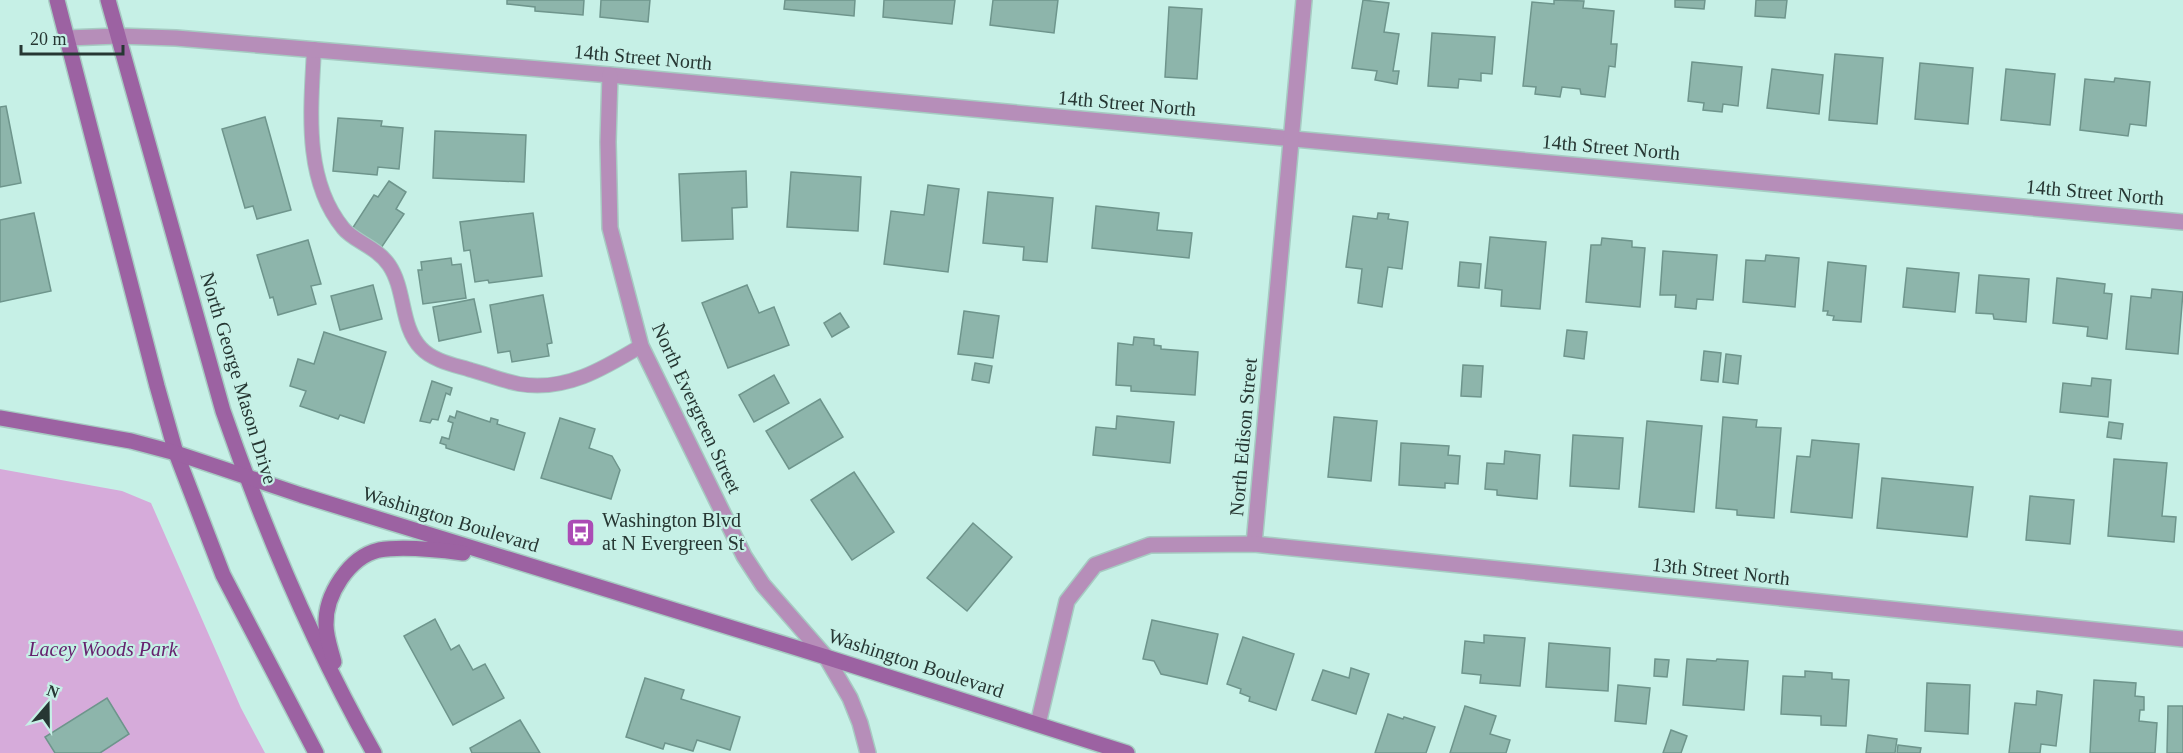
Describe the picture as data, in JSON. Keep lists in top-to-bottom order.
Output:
{
  "streets": {
    "main road": ["North George Mason Drive", "Washington Boulevard"],
    "street": [
      "14th Street North",
      "North Evergreen Street",
      "North Edison Street",
      "13th Street North"
    ]
  },
  "crossings": [
    ["14th Street North", "North George Mason Drive"],
    ["14th Street North", "North Evergreen Street"],
    ["14th Street North", "North Edison Street"],
    ["North George Mason Drive", "Washington Boulevard"],
    ["North Evergreen Street", "Washington Boulevard"],
    ["North Edison Street", "Washington Boulevard"],
    ["North Edison Street", "13th Street North"]
  ],
  "parks": ["Lacey Woods Park"],
  "places": {
    "bus stop": ["Washington Blvd at N Evergreen St"]
  },
  "scale_bar": "20 m",
  "north": "top"
}
